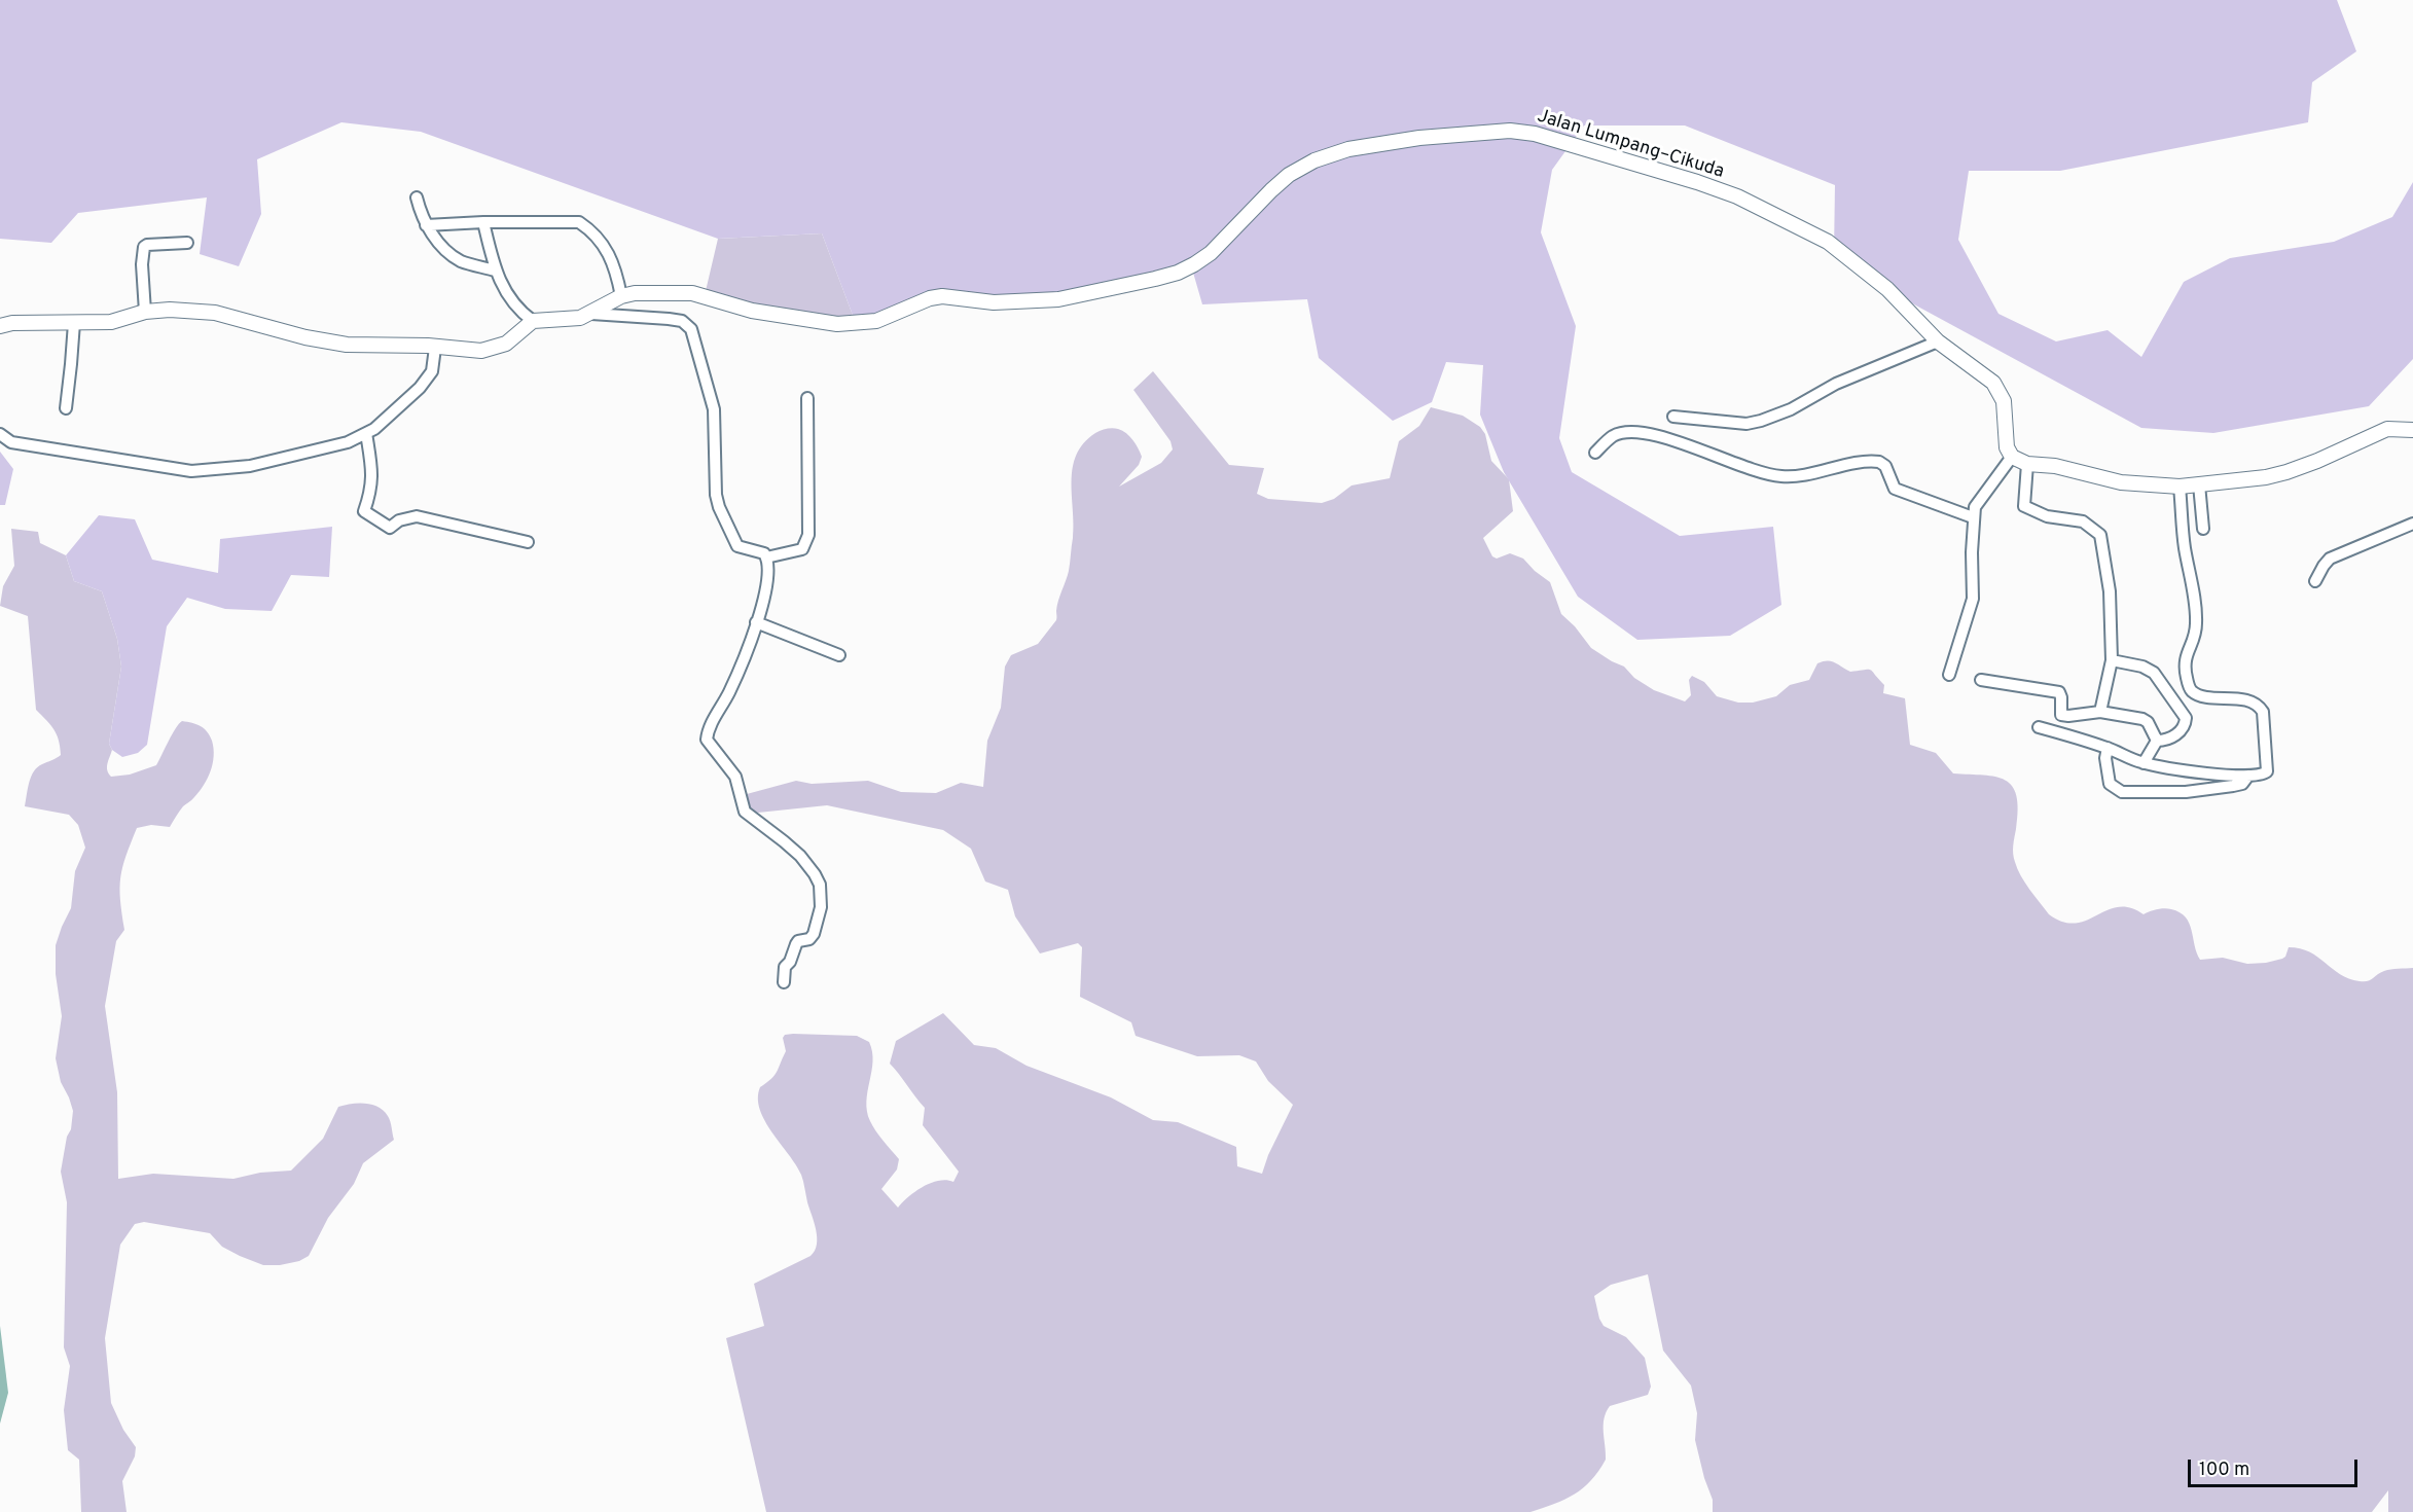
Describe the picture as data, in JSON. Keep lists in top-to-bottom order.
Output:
{
  "streets": {
    "street": ["Jalan Lumpang–Cikuda"]
  },
  "scale_bar": "100 m"
}
